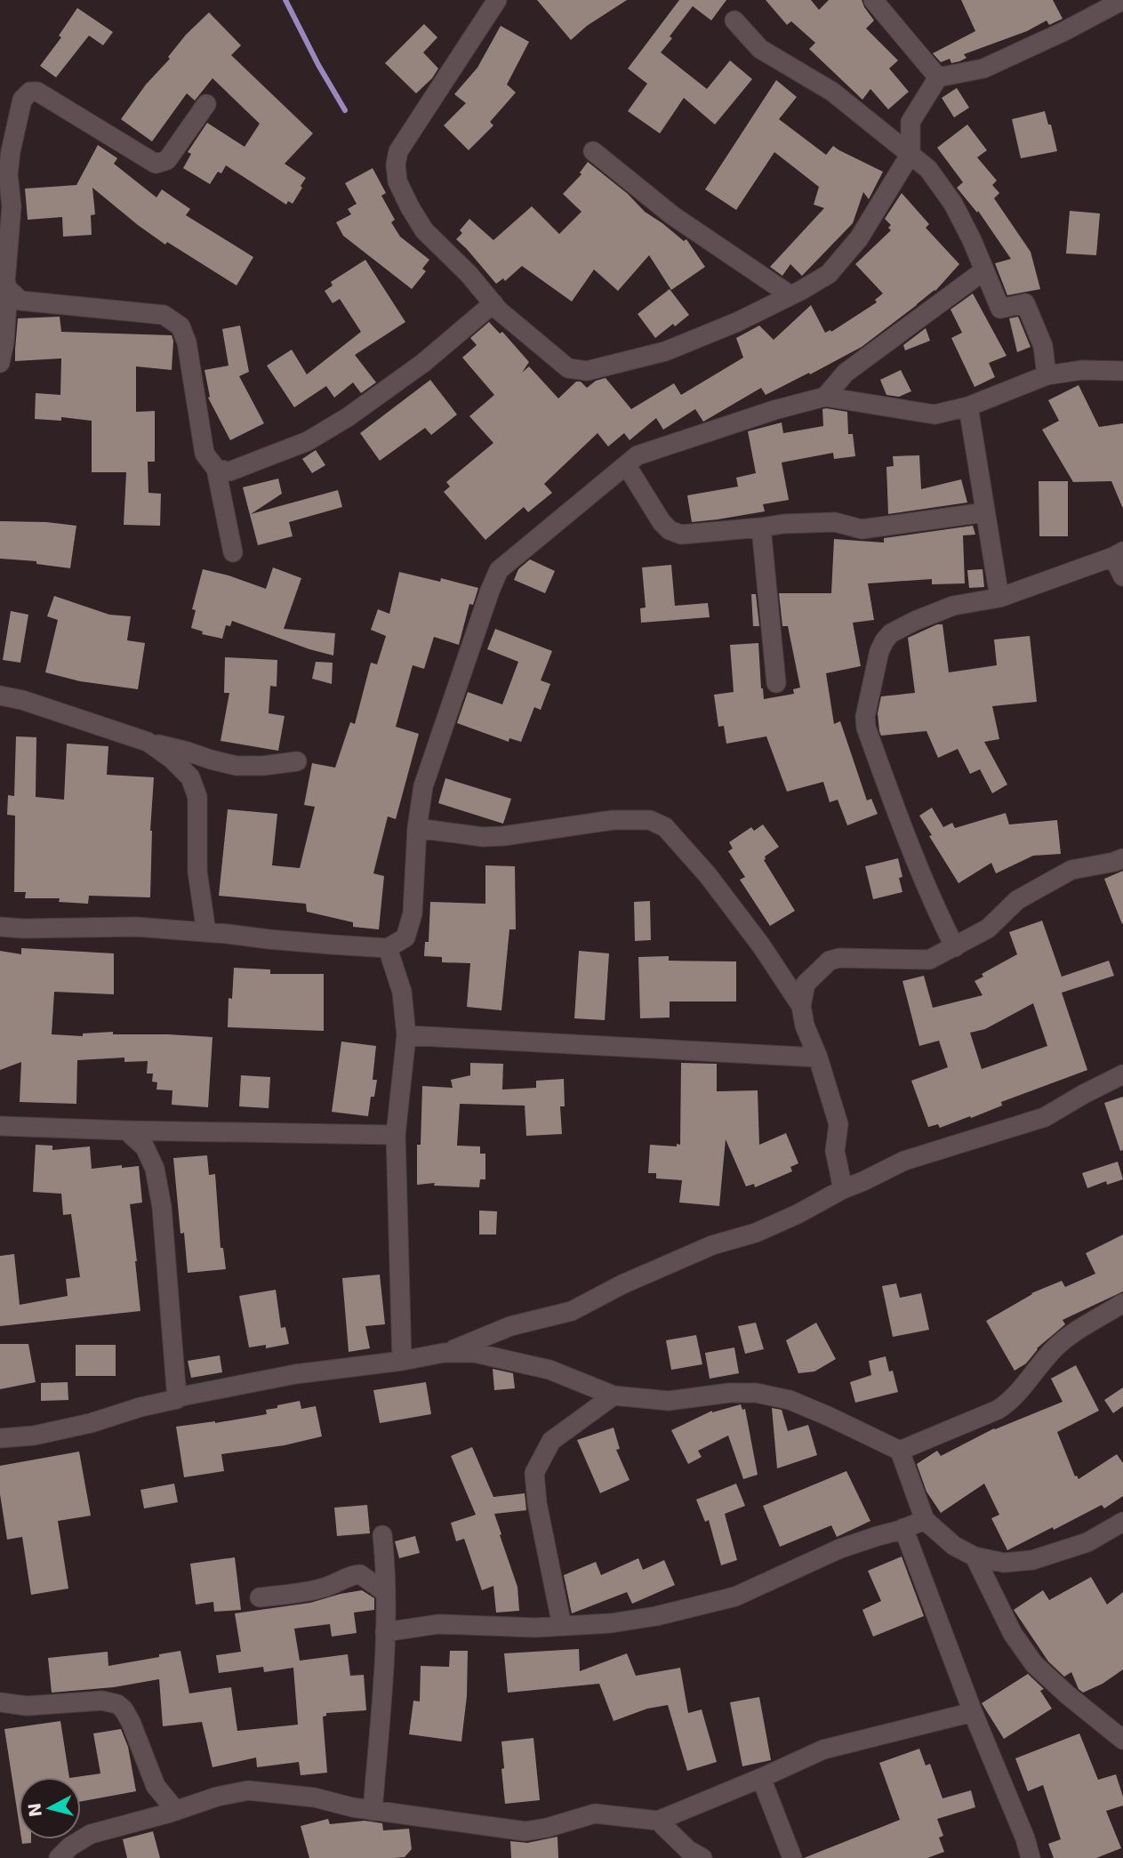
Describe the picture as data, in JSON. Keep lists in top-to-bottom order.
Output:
{
  "north": "left"
}
